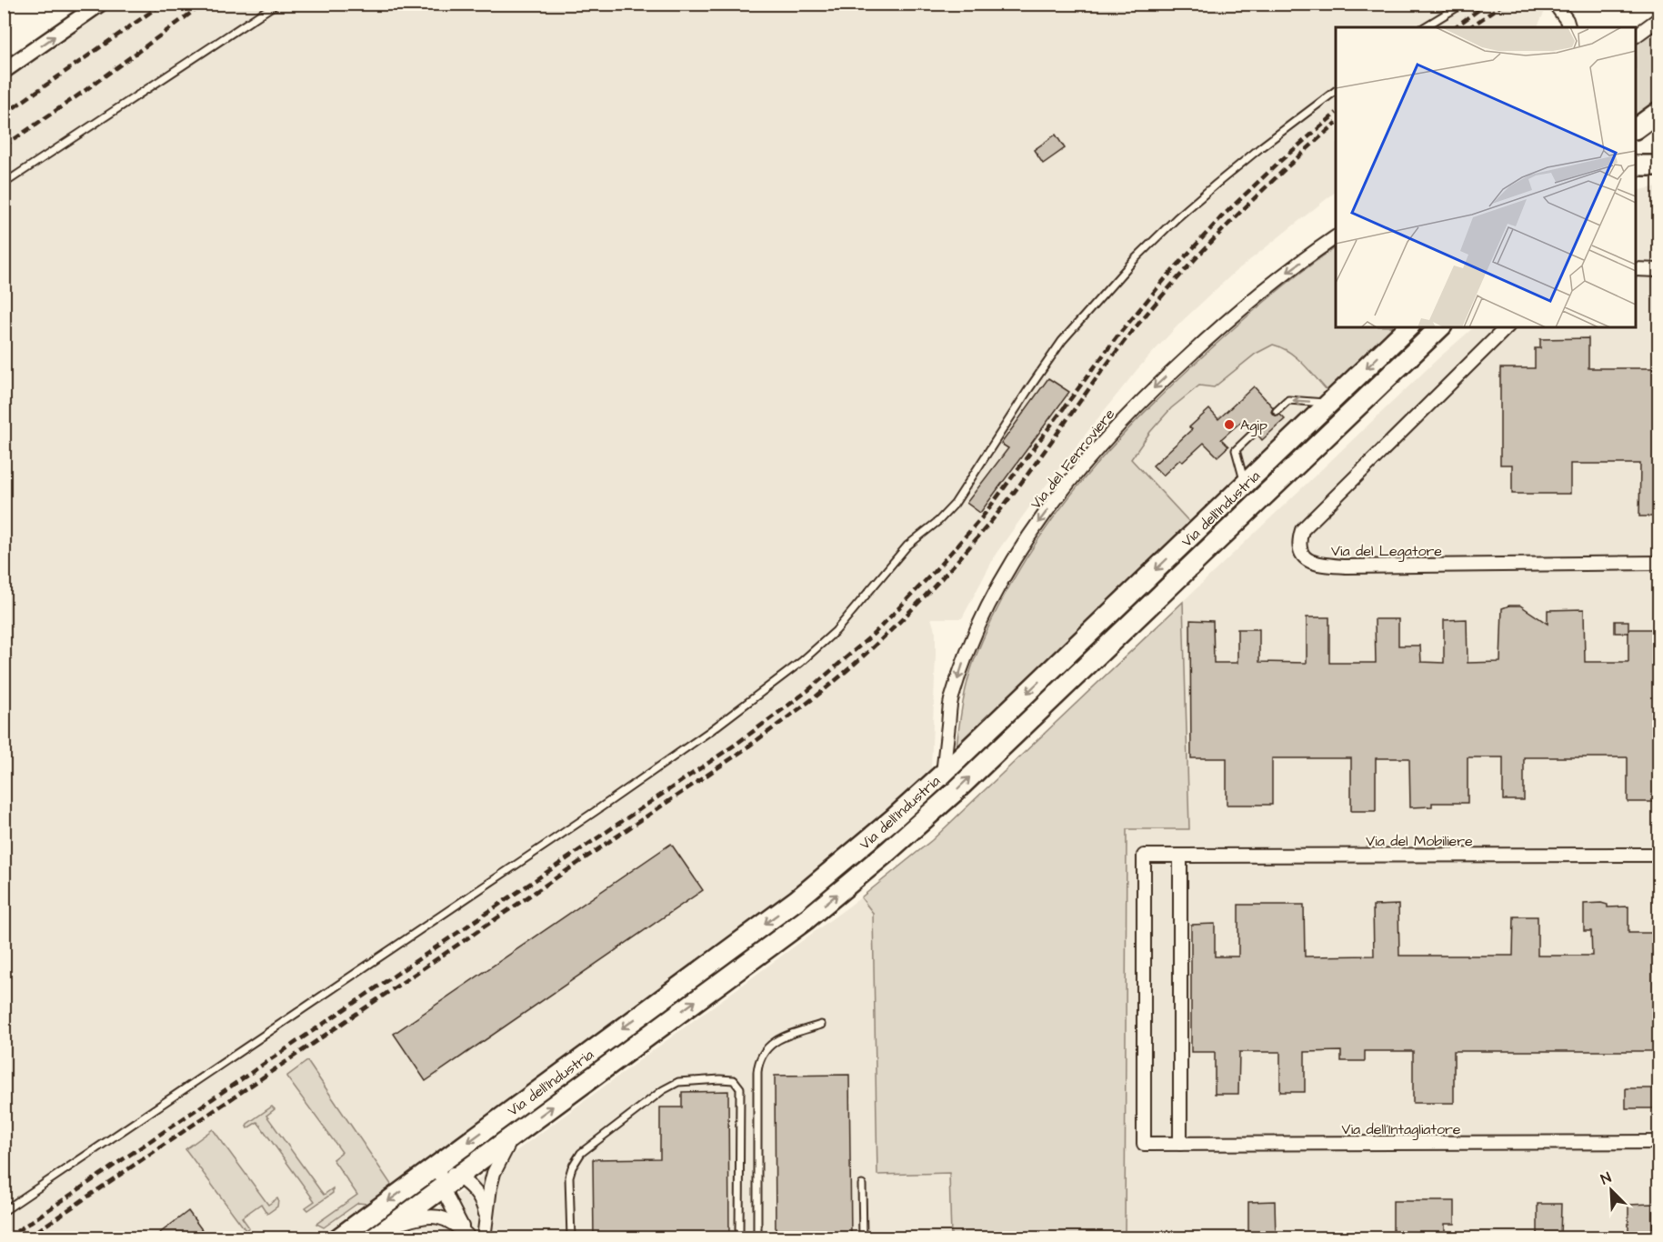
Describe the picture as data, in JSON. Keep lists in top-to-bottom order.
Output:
{
  "streets": {
    "main road": ["Via dell'Industria"],
    "street": [
      "Via del Ferroviere",
      "Via del Legatore",
      "Via del Mobiliere",
      "Via dell'Intagliatore"
    ]
  },
  "crossings": [
    ["Via del Ferroviere", "Via dell'Industria"],
    ["Via del Mobiliere", "Via dell'Intagliatore"]
  ],
  "one_way": ["Via del Ferroviere"],
  "places": ["Agip"],
  "north": "top left"
}
